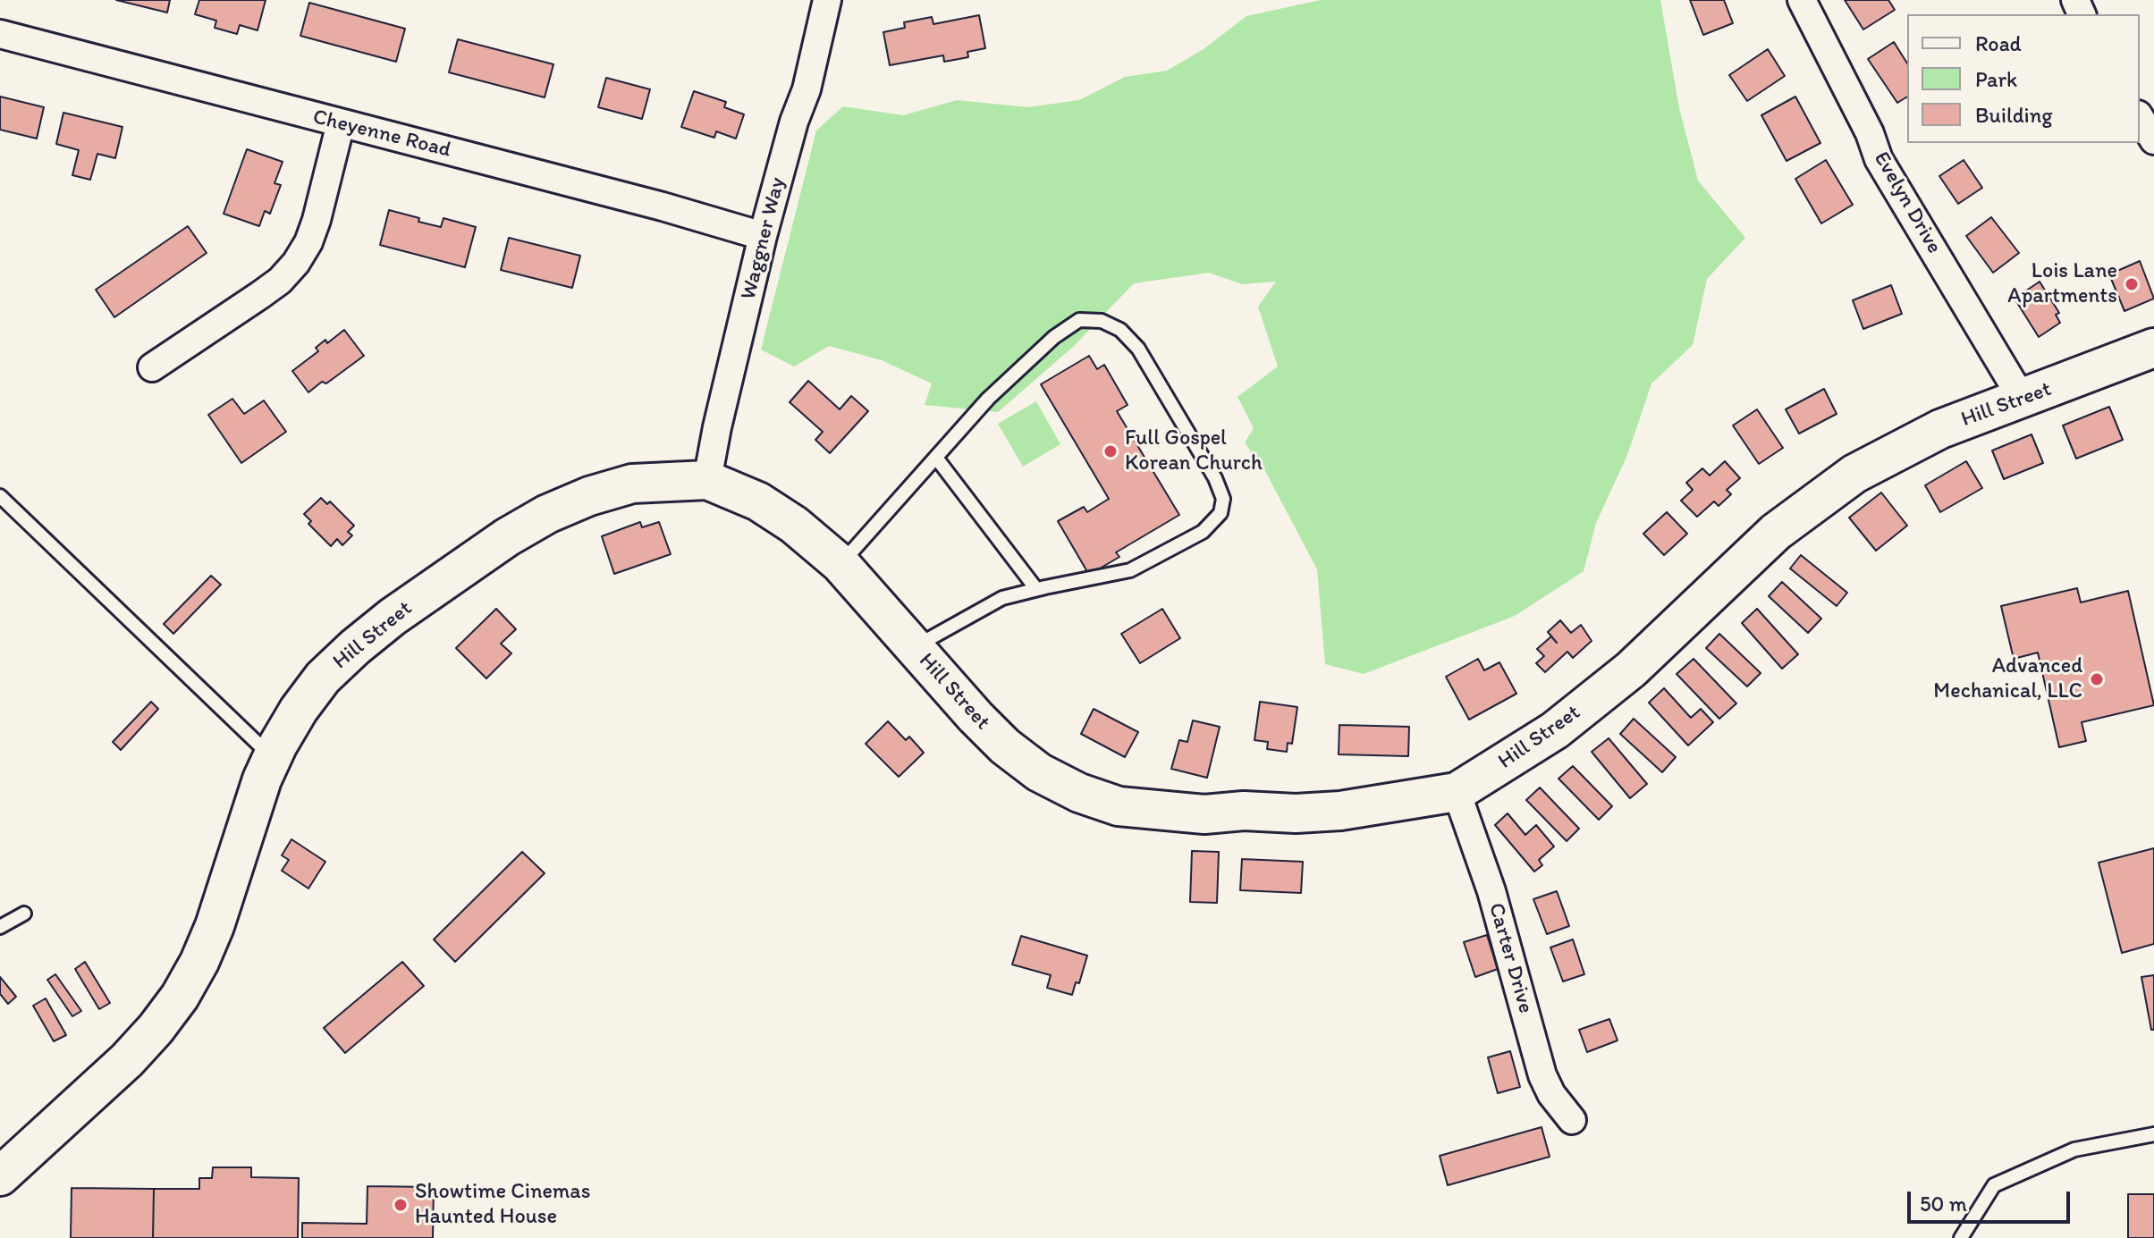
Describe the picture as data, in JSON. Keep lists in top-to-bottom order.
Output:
{
  "streets": {
    "street": [
      "Cheyenne Road",
      "Evelyn Drive",
      "Waggner Way",
      "Hill Street",
      "Carter Drive"
    ]
  },
  "crossings": [
    ["Cheyenne Road", "Waggner Way"],
    ["Evelyn Drive", "Hill Street"],
    ["Waggner Way", "Hill Street"],
    ["Hill Street", "Carter Drive"]
  ],
  "places": [
    "Lois Lane Apartments",
    "Full Gospel Korean Church",
    "Advanced Mechanical, LLC",
    "Showtime Cinemas Haunted House"
  ],
  "legend": ["Road", "Park", "Building"],
  "scale_bar": "50 m"
}
